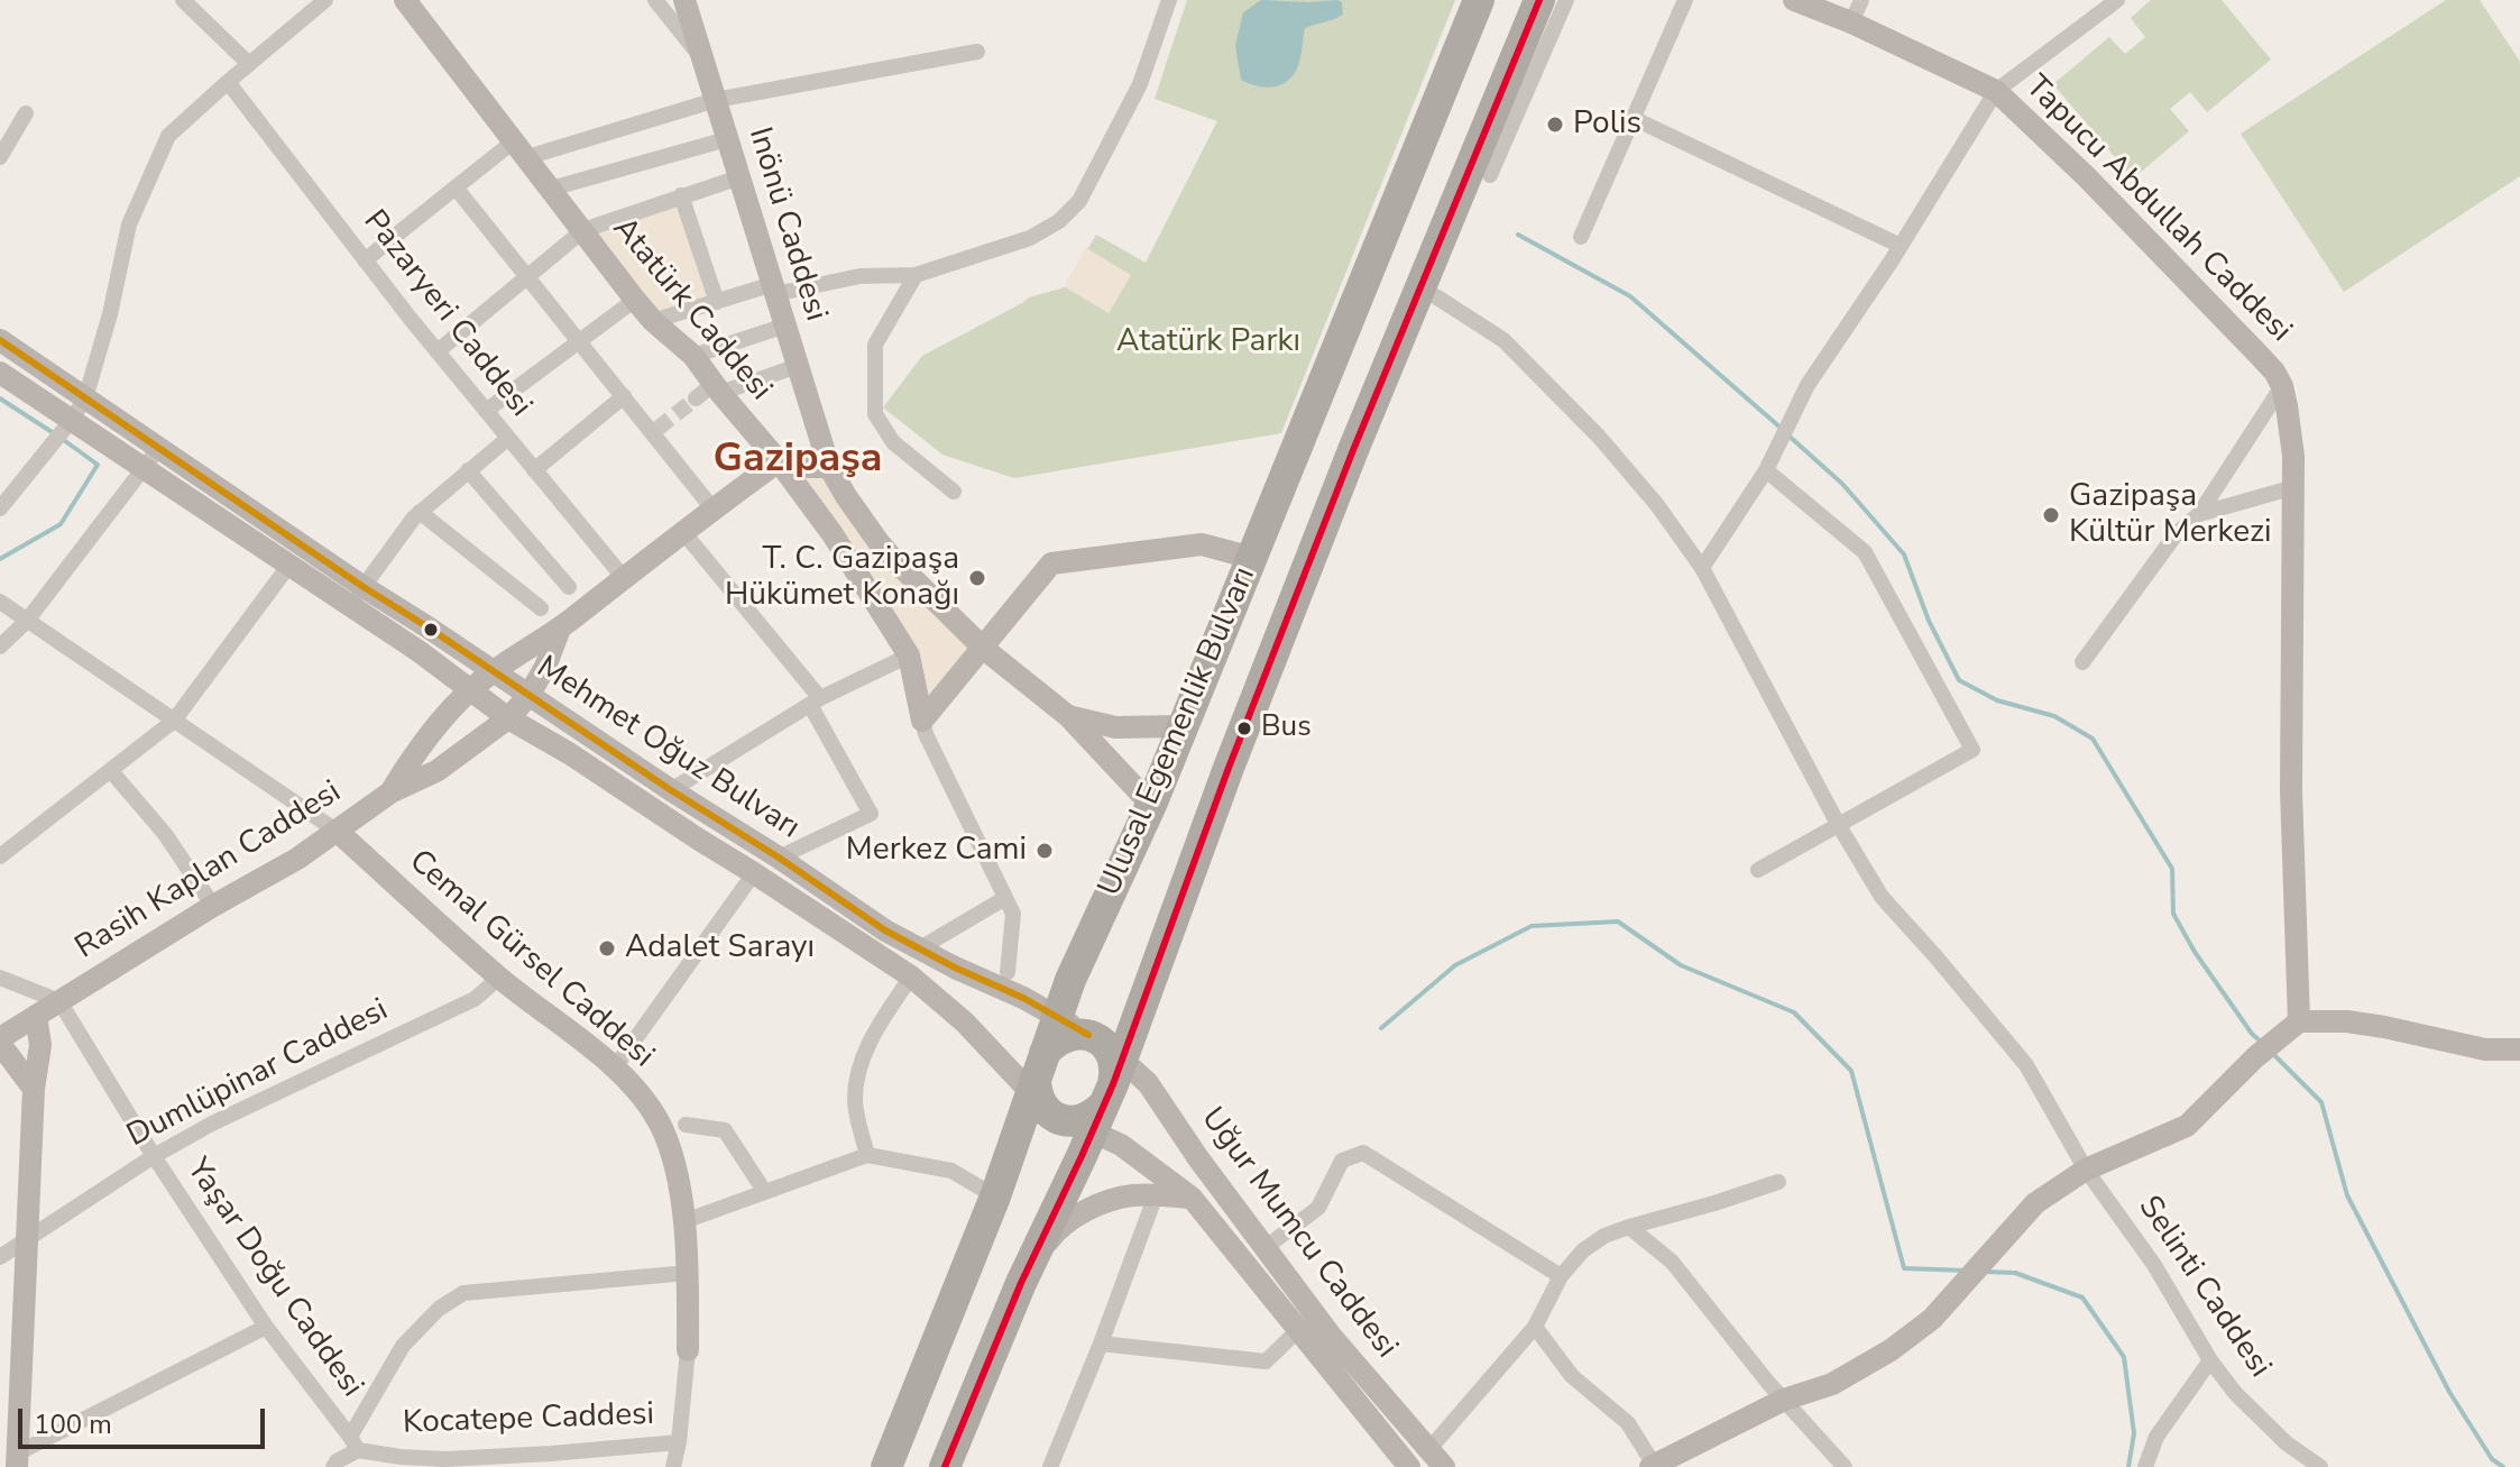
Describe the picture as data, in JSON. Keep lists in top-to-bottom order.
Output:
{
  "streets": {
    "highway": ["Ulusal Egemenlik Bulvarı"],
    "street": [
      "Tapucu Abdullah Caddesi",
      "Inönü Caddesi",
      "Atatürk Caddesi",
      "Pazaryeri Caddesi",
      "Mehmet Oğuz Bulvarı",
      "Rasih Kaplan Caddesi",
      "Cemal Gürsel Caddesi",
      "Dumlüpinar Caddesi",
      "Uğur Mumcu Caddesi",
      "Yaşar Doğu Caddesi",
      "Selinti Caddesi",
      "Kocatepe Caddesi"
    ]
  },
  "crossings": [
    ["Inönü Caddesi", "Ulusal Egemenlik Bulvarı"],
    ["Atatürk Caddesi", "Rasih Kaplan Caddesi"],
    ["Pazaryeri Caddesi", "Rasih Kaplan Caddesi"],
    ["Ulusal Egemenlik Bulvarı", "Mehmet Oğuz Bulvarı"],
    ["Ulusal Egemenlik Bulvarı", "Uğur Mumcu Caddesi"],
    ["Ulusal Egemenlik Bulvarı", "Selinti Caddesi"],
    ["Mehmet Oğuz Bulvarı", "Rasih Kaplan Caddesi"],
    ["Mehmet Oğuz Bulvarı", "Uğur Mumcu Caddesi"],
    ["Rasih Kaplan Caddesi", "Cemal Gürsel Caddesi"],
    ["Rasih Kaplan Caddesi", "Yaşar Doğu Caddesi"],
    ["Cemal Gürsel Caddesi", "Dumlüpinar Caddesi"],
    ["Cemal Gürsel Caddesi", "Kocatepe Caddesi"],
    ["Dumlüpinar Caddesi", "Yaşar Doğu Caddesi"],
    ["Yaşar Doğu Caddesi", "Kocatepe Caddesi"]
  ],
  "districts": ["Gazipaşa"],
  "parks": ["Atatürk Parkı"],
  "places": [
    "Polis",
    "Gazipaşa Kültür Merkezi",
    "T. C. Gazipaşa Hükümet Konağı",
    "Bus",
    "Merkez Cami",
    "Adalet Sarayı"
  ],
  "scale_bar": "100 m"
}
